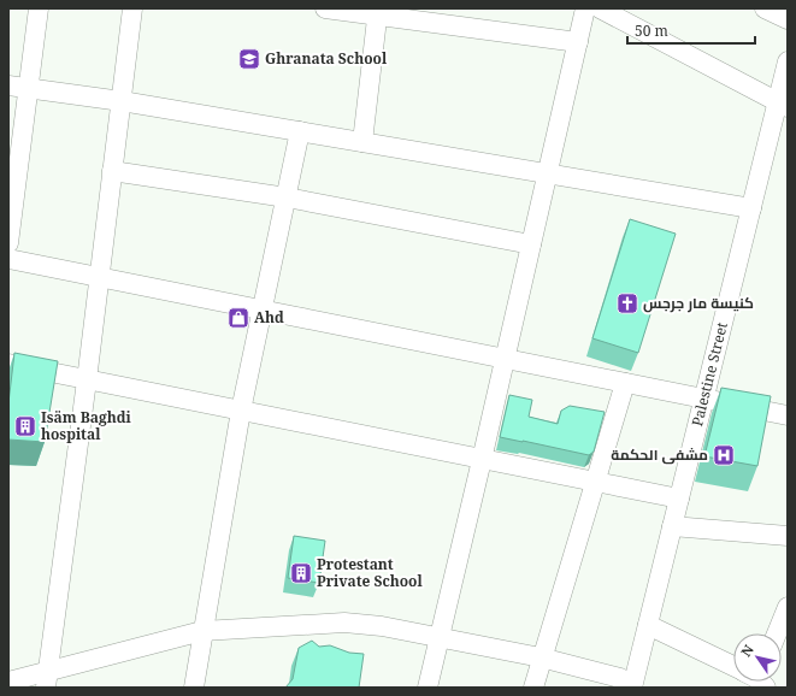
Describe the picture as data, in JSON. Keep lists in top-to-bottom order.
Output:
{
  "streets": {
    "street": ["Palestine Street"]
  },
  "places": {
    "school or university": ["Ghranata School"],
    "church": ["كنيسة مار جرجس"],
    "shop": ["Ahd"],
    "building": ["Isäm Baghdi hospital", "Protestant Private School"],
    "hospital": ["مشفى الحكمة"]
  },
  "scale_bar": "50 m",
  "north": "top left"
}
